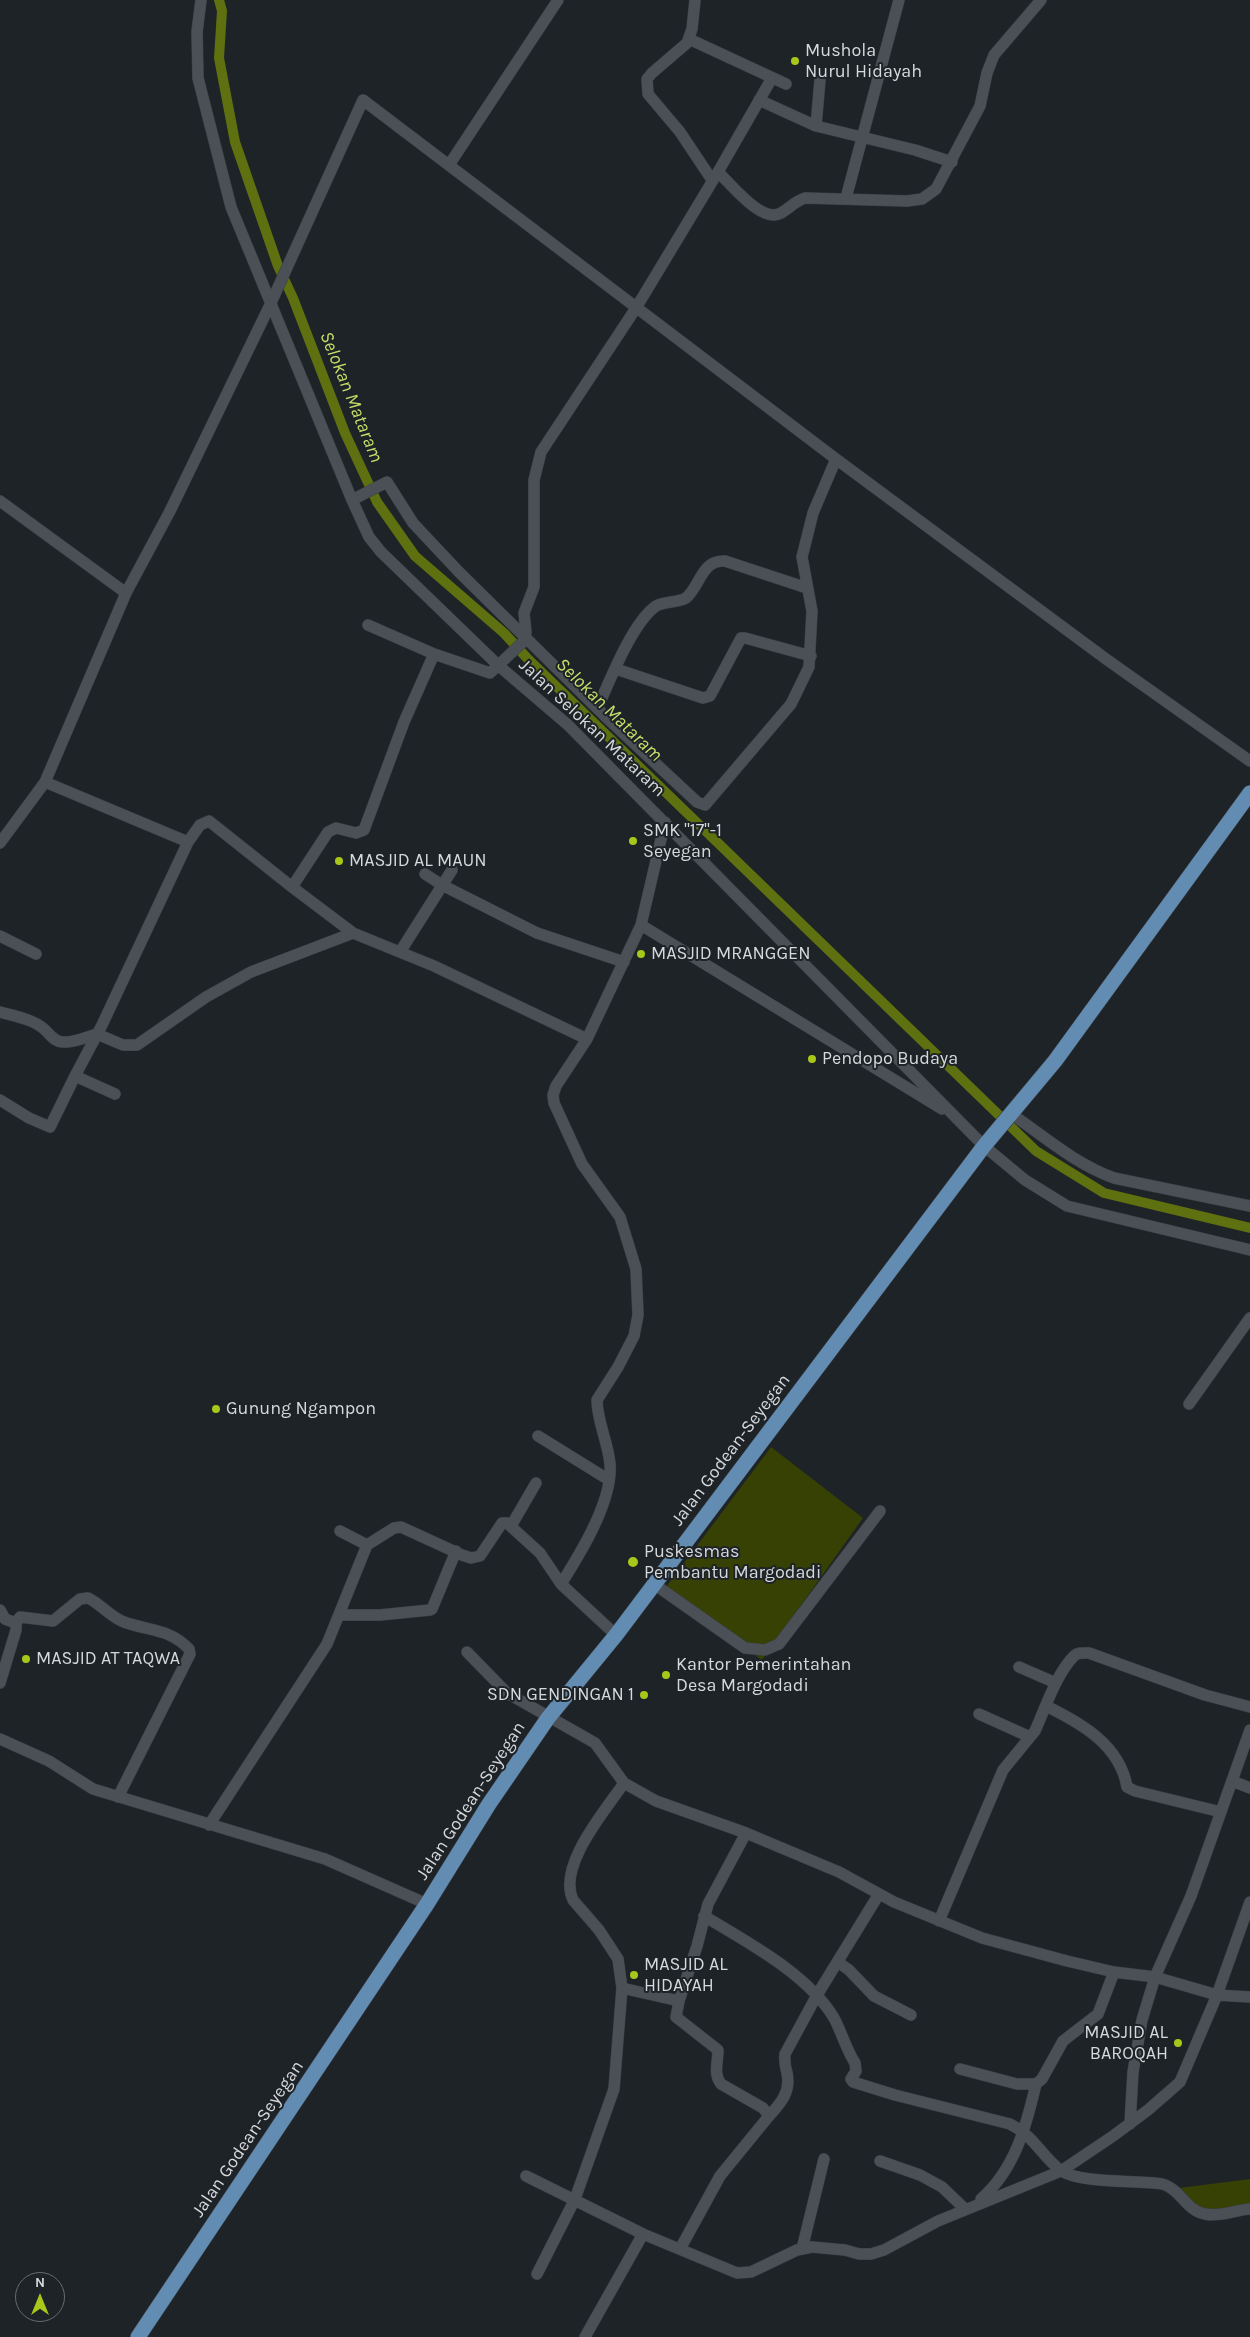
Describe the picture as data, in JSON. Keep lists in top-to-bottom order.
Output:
{
  "streets": {
    "main road": ["Jalan Godean-Seyegan"],
    "street": ["Jalan Selokan Mataram"]
  },
  "crossings": [
    ["Jalan Selokan Mataram", "Jalan Godean-Seyegan"]
  ],
  "water": ["Selokan Mataram"],
  "places": [
    "Mushola Nurul Hidayah",
    "SMK \"17\"-1 Seyegan",
    "MASJID AL MAUN",
    "MASJID MRANGGEN",
    "Pendopo Budaya",
    "Gunung Ngampon",
    "Puskesmas Pembantu Margodadi",
    "MASJID AT TAQWA",
    "Kantor Pemerintahan Desa Margodadi",
    "SDN GENDINGAN 1",
    "MASJID AL HIDAYAH",
    "MASJID AL BAROQAH"
  ],
  "north": "top"
}
